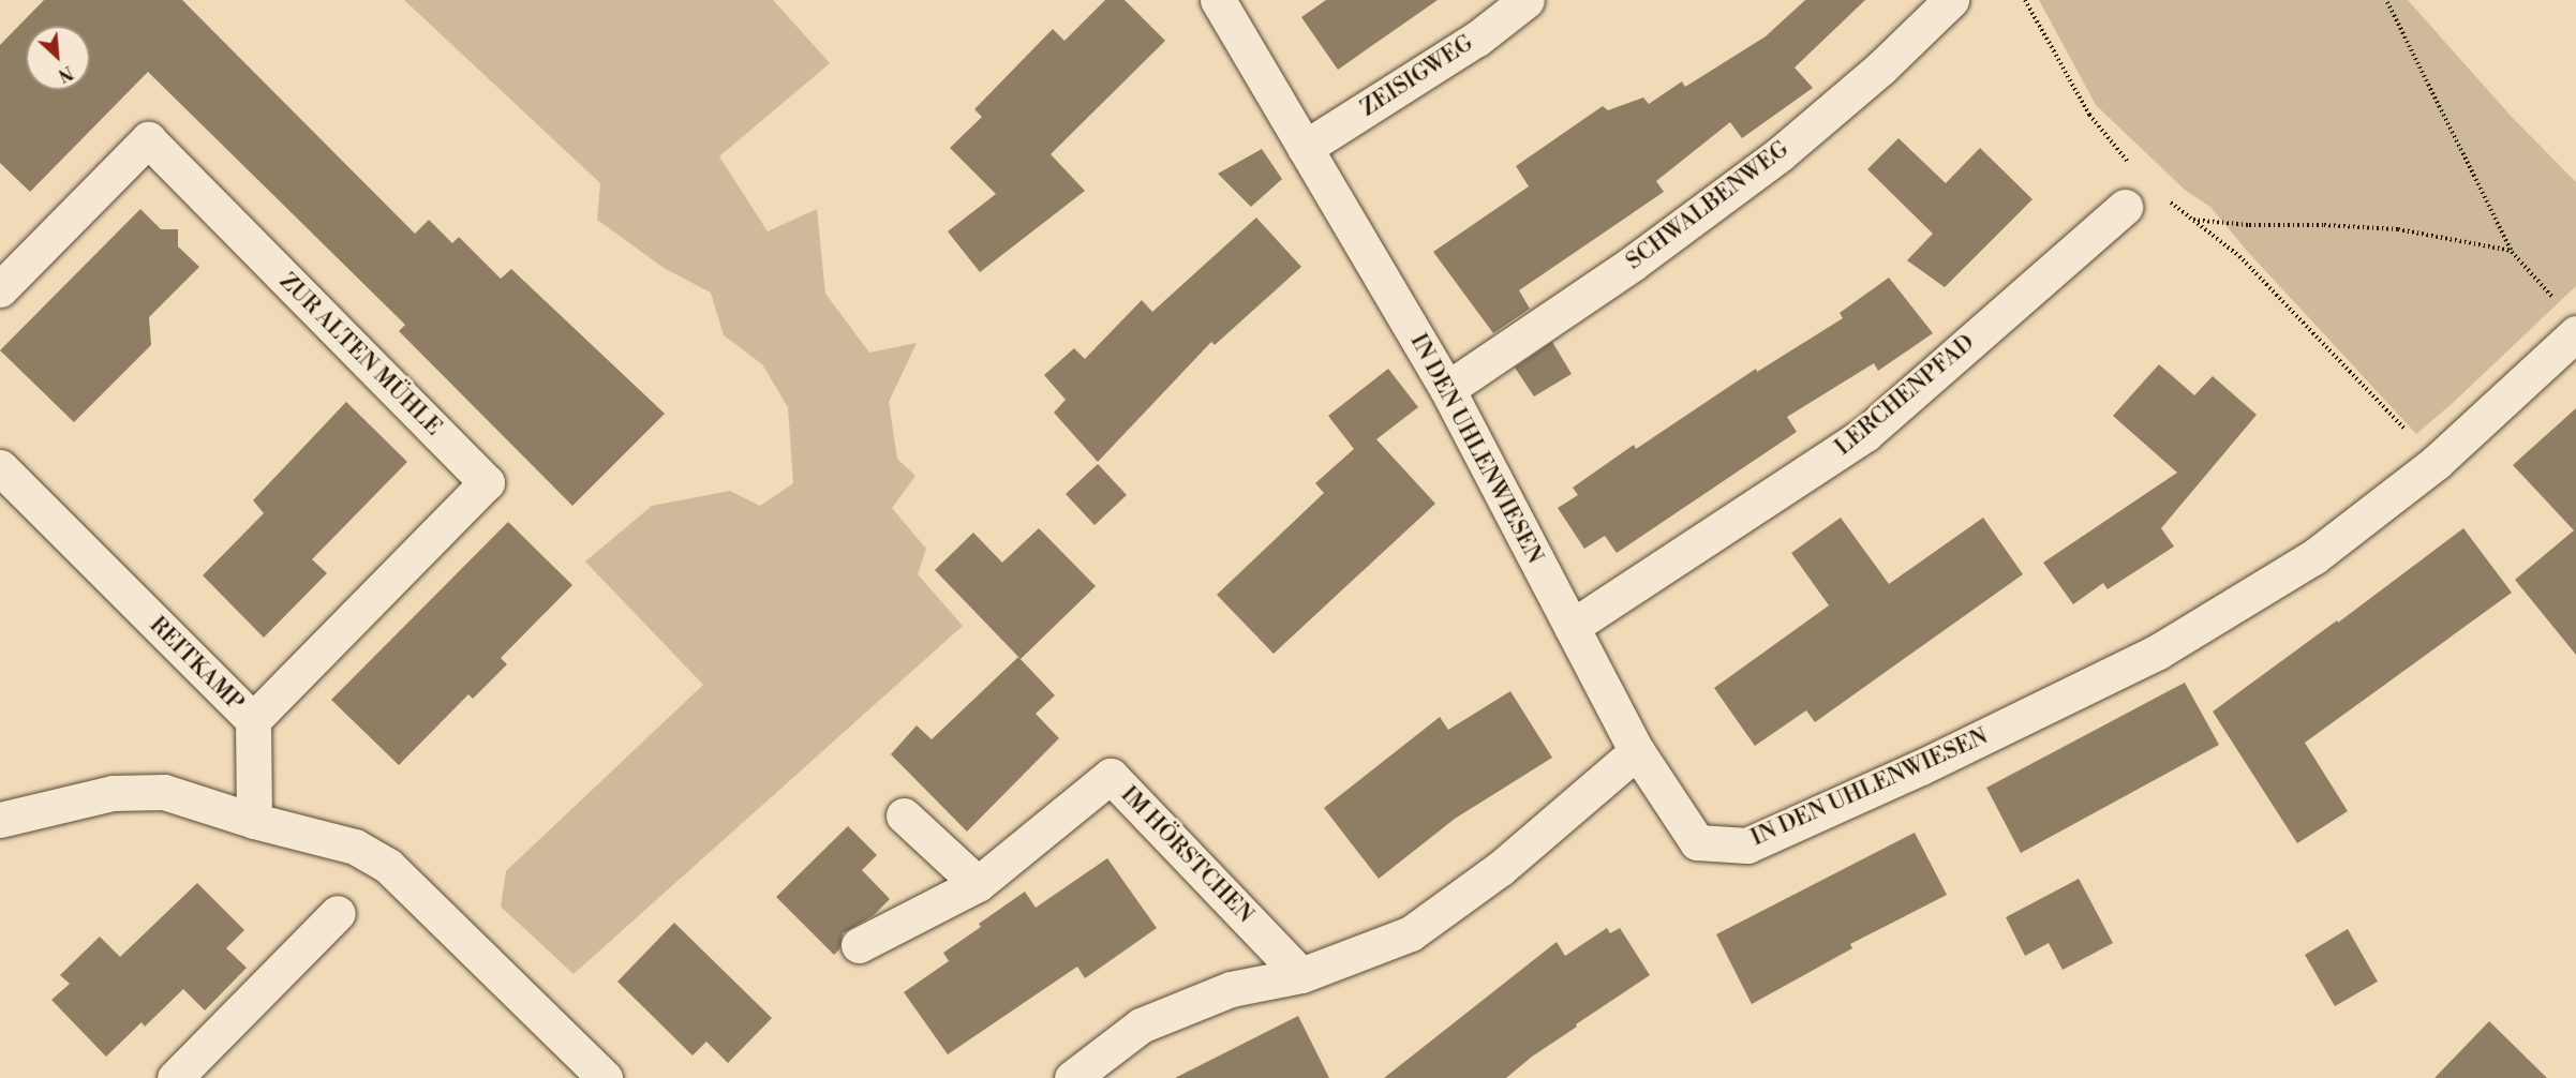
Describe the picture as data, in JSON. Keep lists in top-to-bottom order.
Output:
{
  "streets": {
    "street": [
      "ZEISIGWEG",
      "SCHWALBENWEG",
      "ZUR ALTEN MÜHLE",
      "LERCHENPFAD",
      "IN DEN UHLENWIESEN",
      "REITKAMP",
      "IM HÖRSTCHEN"
    ]
  },
  "crossings": [
    ["ZEISIGWEG", "IN DEN UHLENWIESEN"],
    ["SCHWALBENWEG", "IN DEN UHLENWIESEN"],
    ["ZUR ALTEN MÜHLE", "REITKAMP"],
    ["LERCHENPFAD", "IN DEN UHLENWIESEN"]
  ],
  "north": "bottom right"
}
